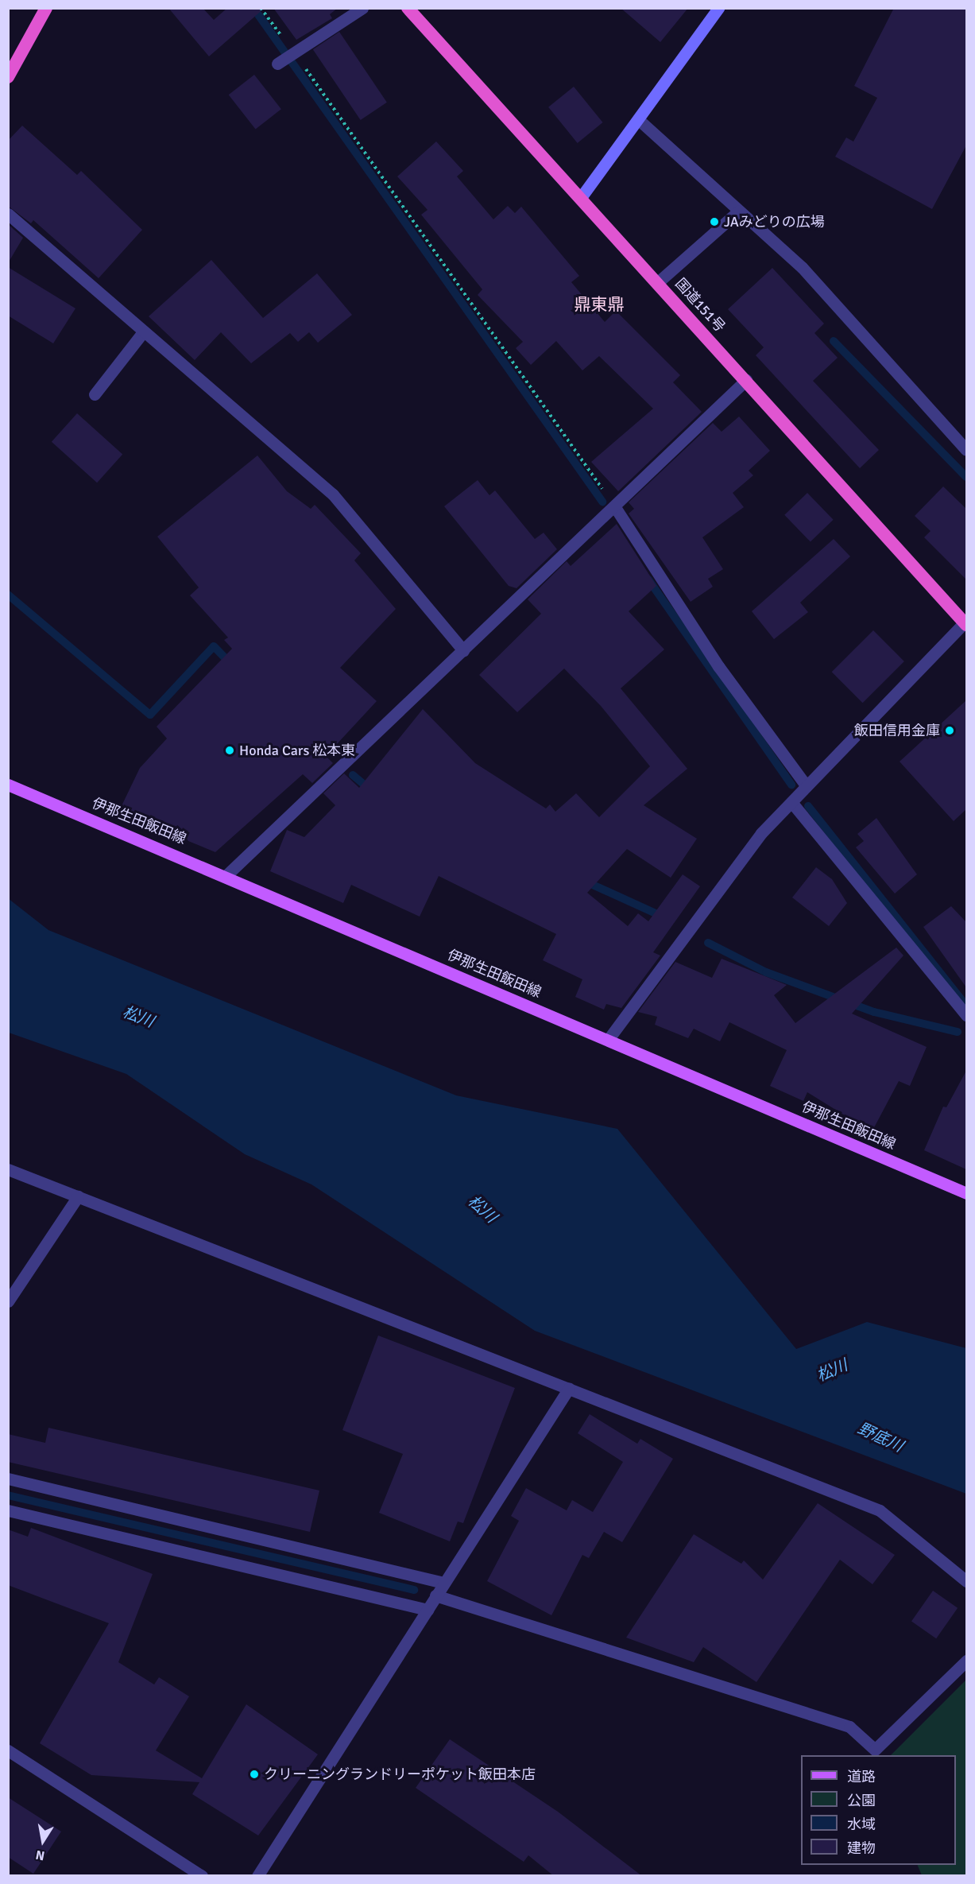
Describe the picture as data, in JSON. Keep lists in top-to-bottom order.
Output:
{
  "streets": {
    "highway": ["国道151号"],
    "main road": ["伊那生田飯田線"]
  },
  "districts": ["鼎東鼎"],
  "water": ["松川", "野底川"],
  "places": [
    "JAみどりの広場",
    "飯田信用金庫",
    "Honda Cars 松本東",
    "クリーニングランドリーポケット飯田本店"
  ],
  "legend": [
    "道路",
    "公園",
    "水域",
    "建物"
  ],
  "north": "bottom"
}
